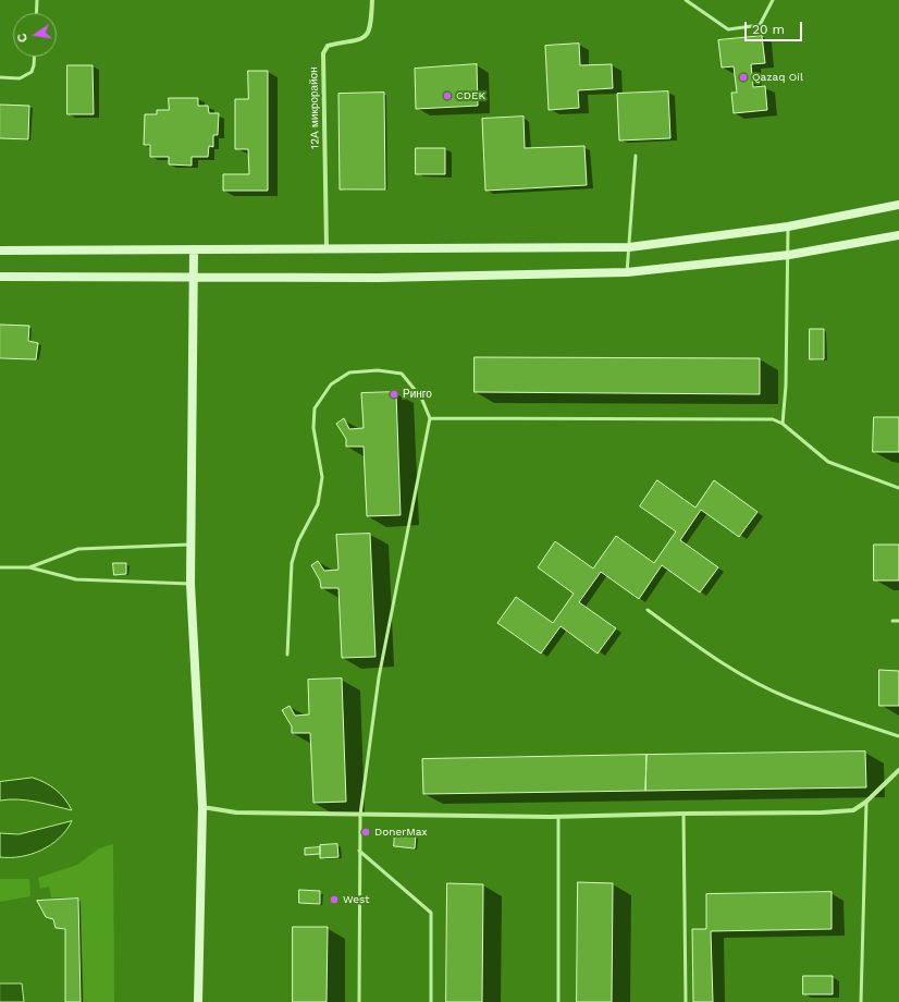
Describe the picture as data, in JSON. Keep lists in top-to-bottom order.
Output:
{
  "streets": {
    "street": ["12А микрорайон"]
  },
  "places": [
    "Qazaq Oil",
    "CDEK",
    "Ринго",
    "DonerMax",
    "West"
  ],
  "scale_bar": "20 m",
  "north": "left"
}
